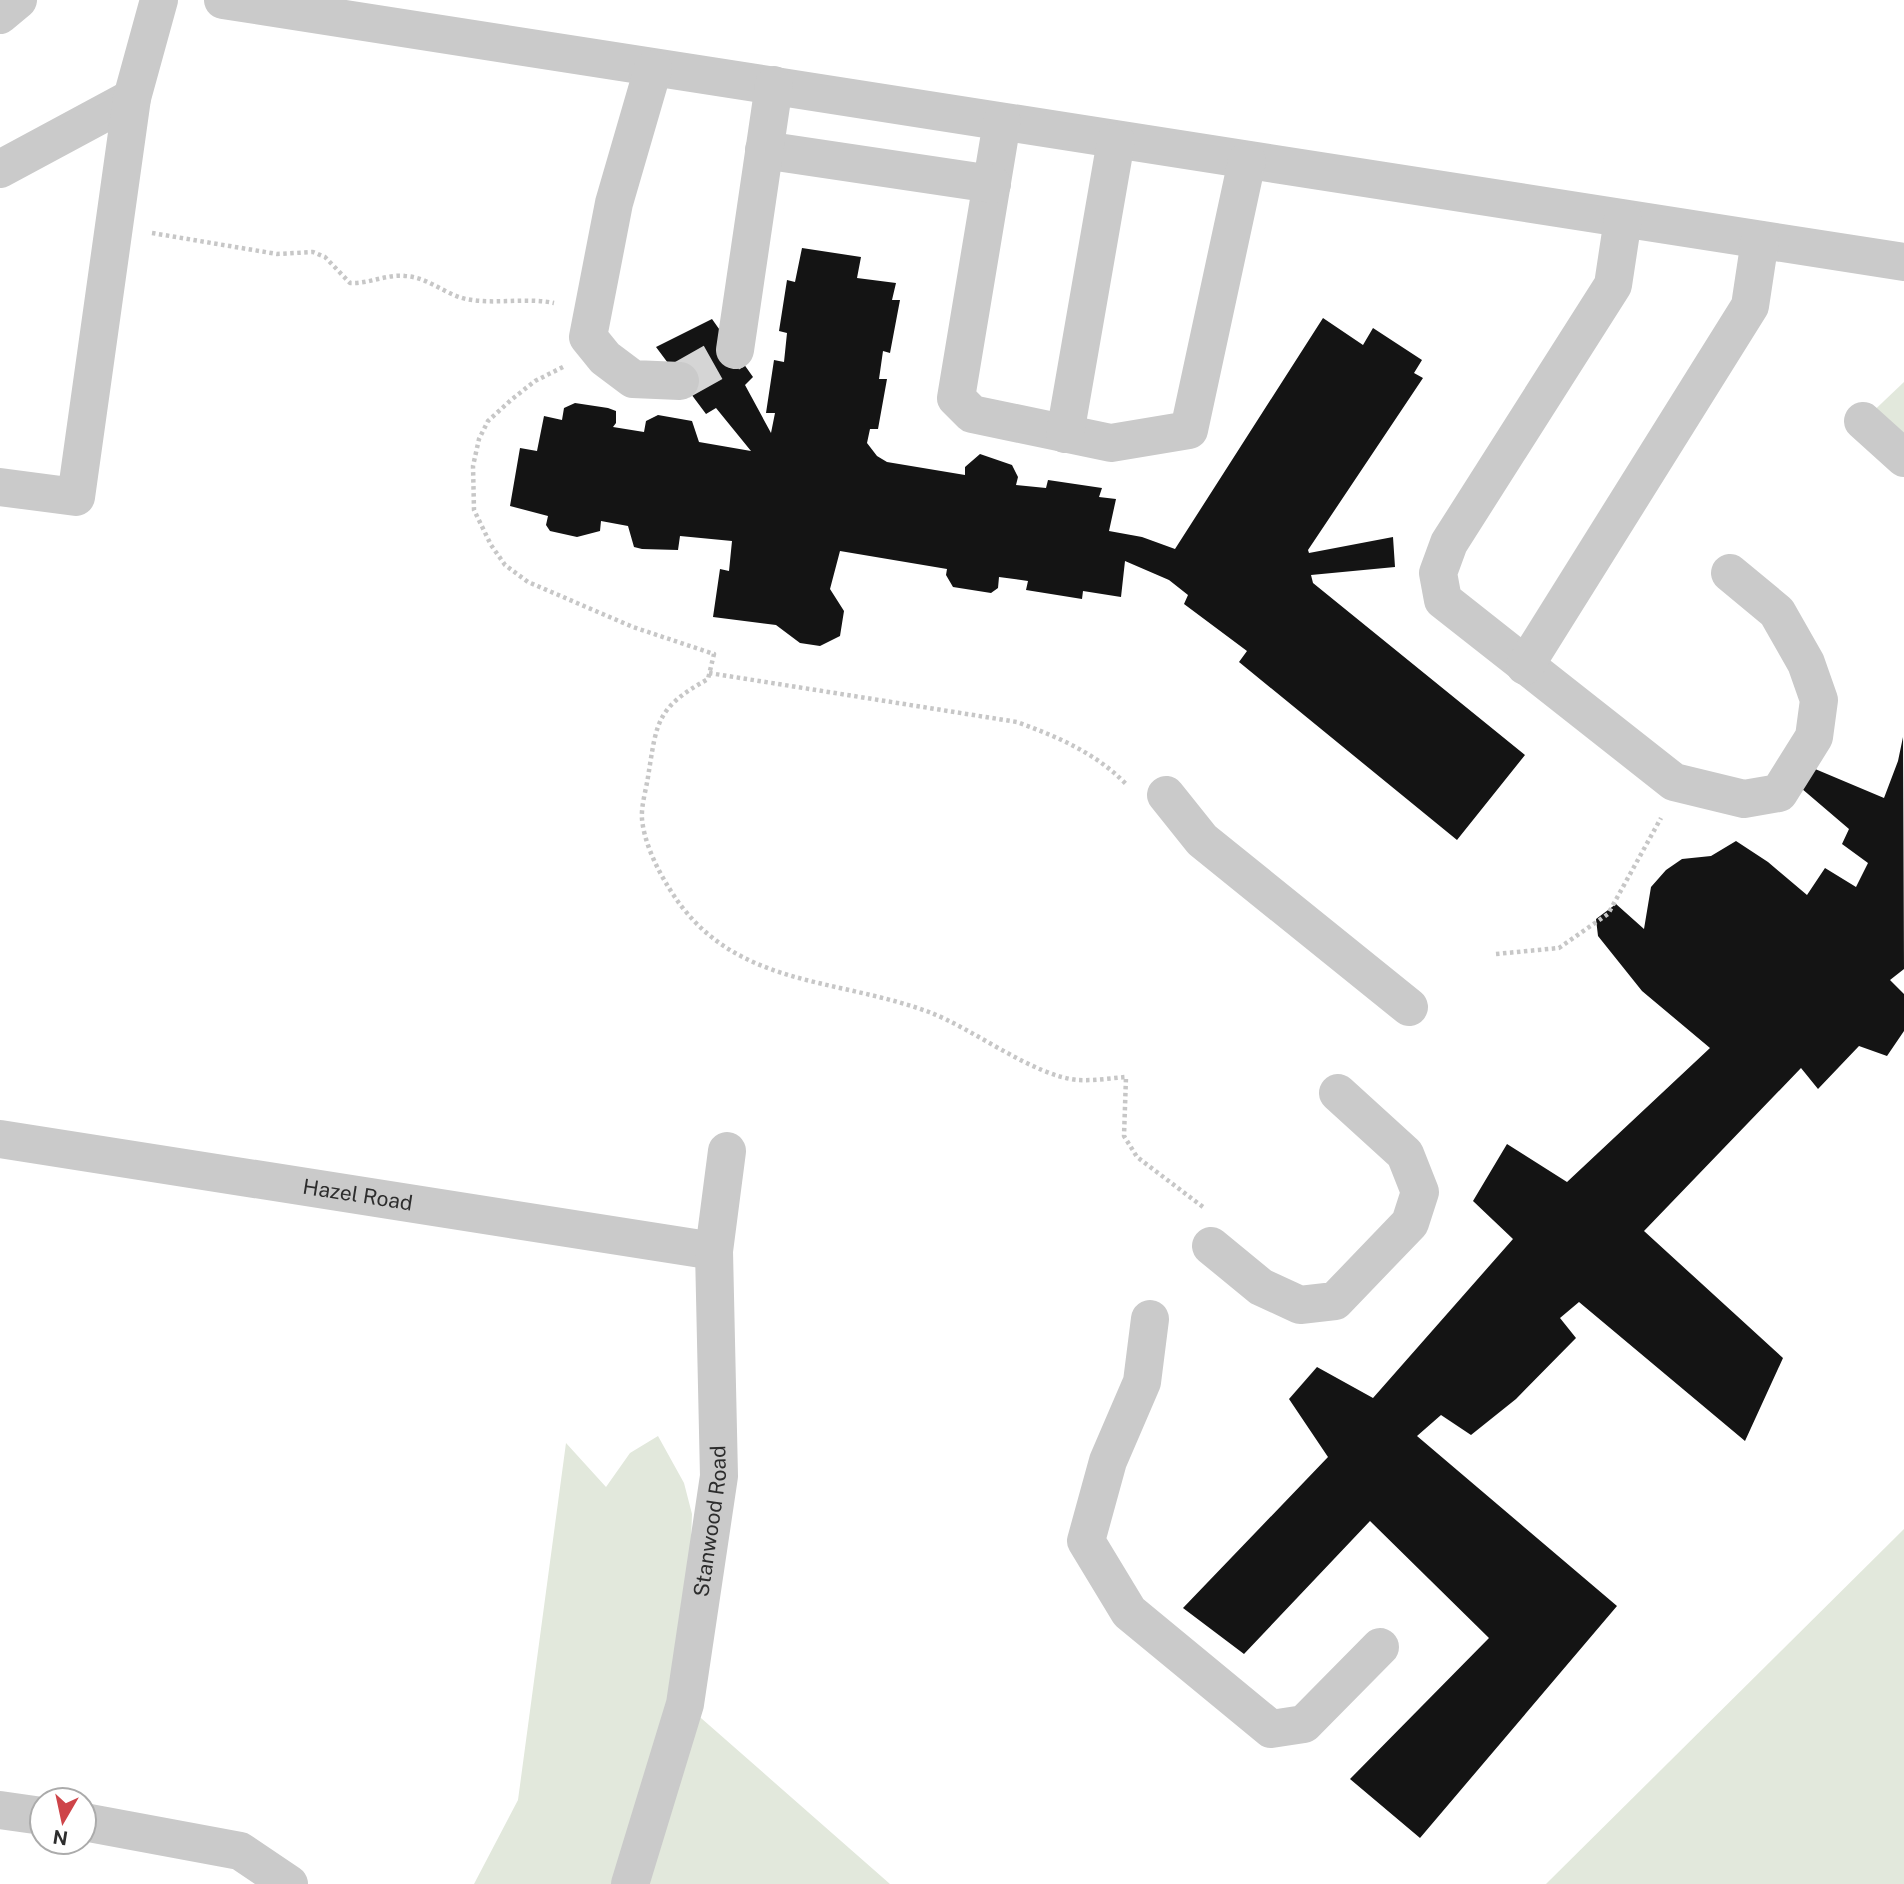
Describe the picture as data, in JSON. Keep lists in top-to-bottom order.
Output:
{
  "streets": {
    "street": ["Hazel Road", "Stanwood Road"]
  },
  "crossings": [
    ["Hazel Road", "Stanwood Road"]
  ],
  "north": "bottom"
}
